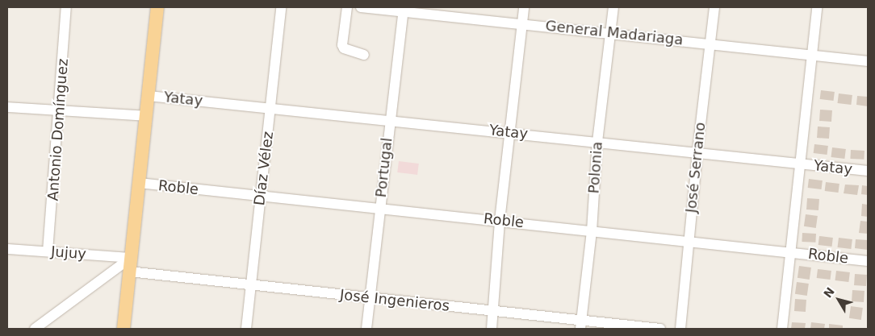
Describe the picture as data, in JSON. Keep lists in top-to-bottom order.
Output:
{
  "streets": {
    "street": [
      "General Madariaga",
      "Yatay",
      "Antonio Domínguez",
      "Portugal",
      "Polonia",
      "José Serrano",
      "Díaz Vélez",
      "Roble",
      "Jujuy",
      "José Ingenieros"
    ]
  },
  "crossings": [
    ["General Madariaga", "Portugal"],
    ["General Madariaga", "Polonia"],
    ["General Madariaga", "José Serrano"],
    ["Yatay", "Portugal"],
    ["Yatay", "Polonia"],
    ["Yatay", "José Serrano"],
    ["Yatay", "Díaz Vélez"],
    ["Antonio Domínguez", "Jujuy"],
    ["Portugal", "Roble"],
    ["Portugal", "José Ingenieros"],
    ["Polonia", "Roble"],
    ["Polonia", "José Ingenieros"],
    ["José Serrano", "Roble"],
    ["Díaz Vélez", "Roble"],
    ["Díaz Vélez", "José Ingenieros"]
  ],
  "north": "top left"
}
